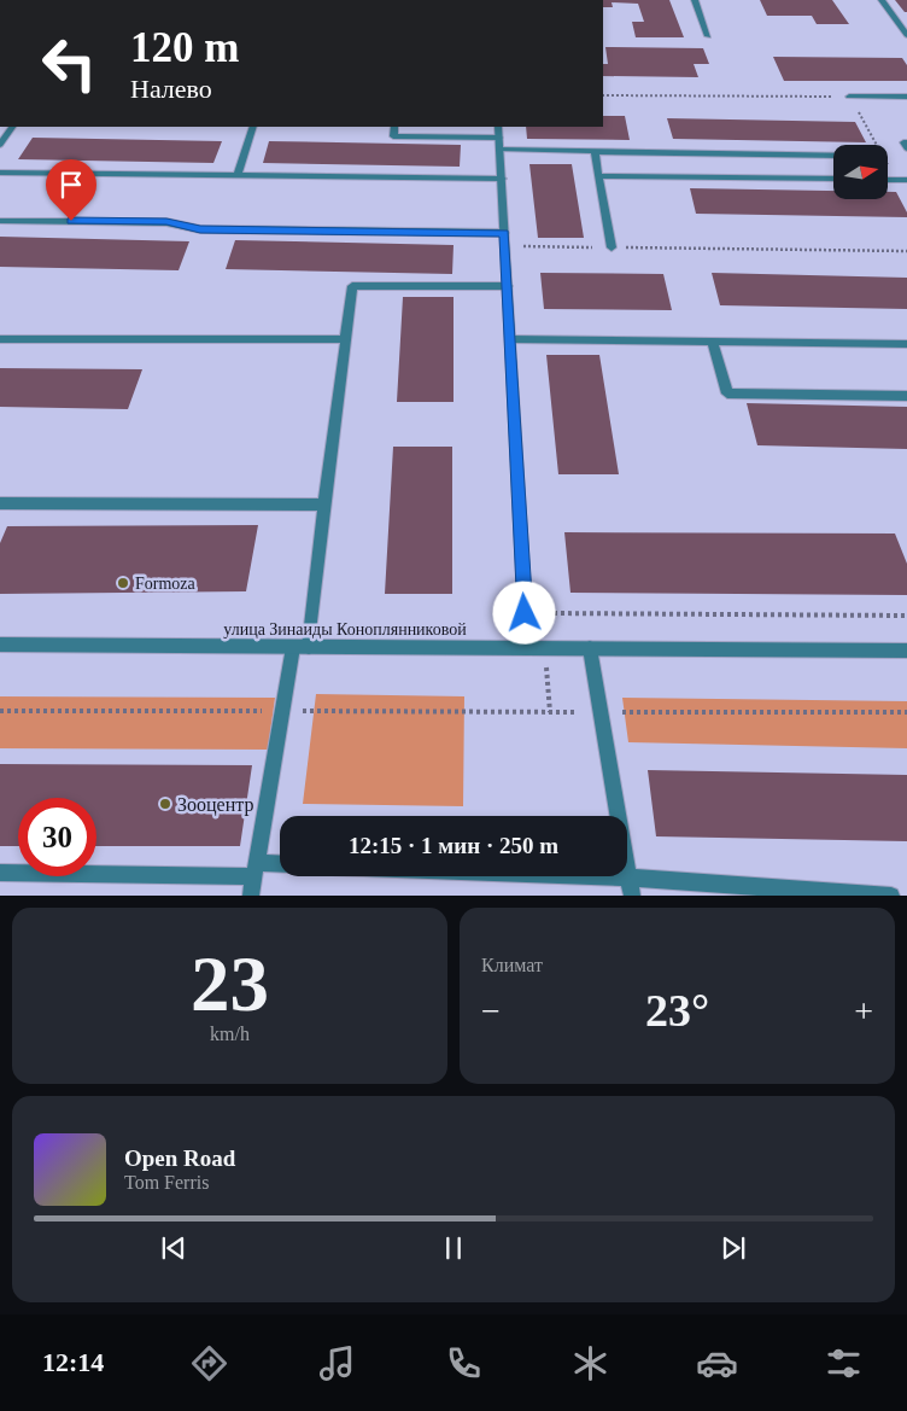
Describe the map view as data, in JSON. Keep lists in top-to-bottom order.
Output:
{
  "streets": {
    "street": ["улица Зинаиды Коноплянниковой"]
  },
  "places": ["Formoza", "Зооцентр"],
  "north": "right",
  "page": {
    "turn": ["120 m", "Налево"],
    "limit": "30",
    "trip": "12:15 · 1 мин · 250 m",
    "tile": [
      ["23", "km/h"],
      "Климат"
    ],
    "heat": ["−", "23°", "+"],
    "song": ["Open Road", "Tom Ferris"],
    "tabs": "12:14"
  }
}
